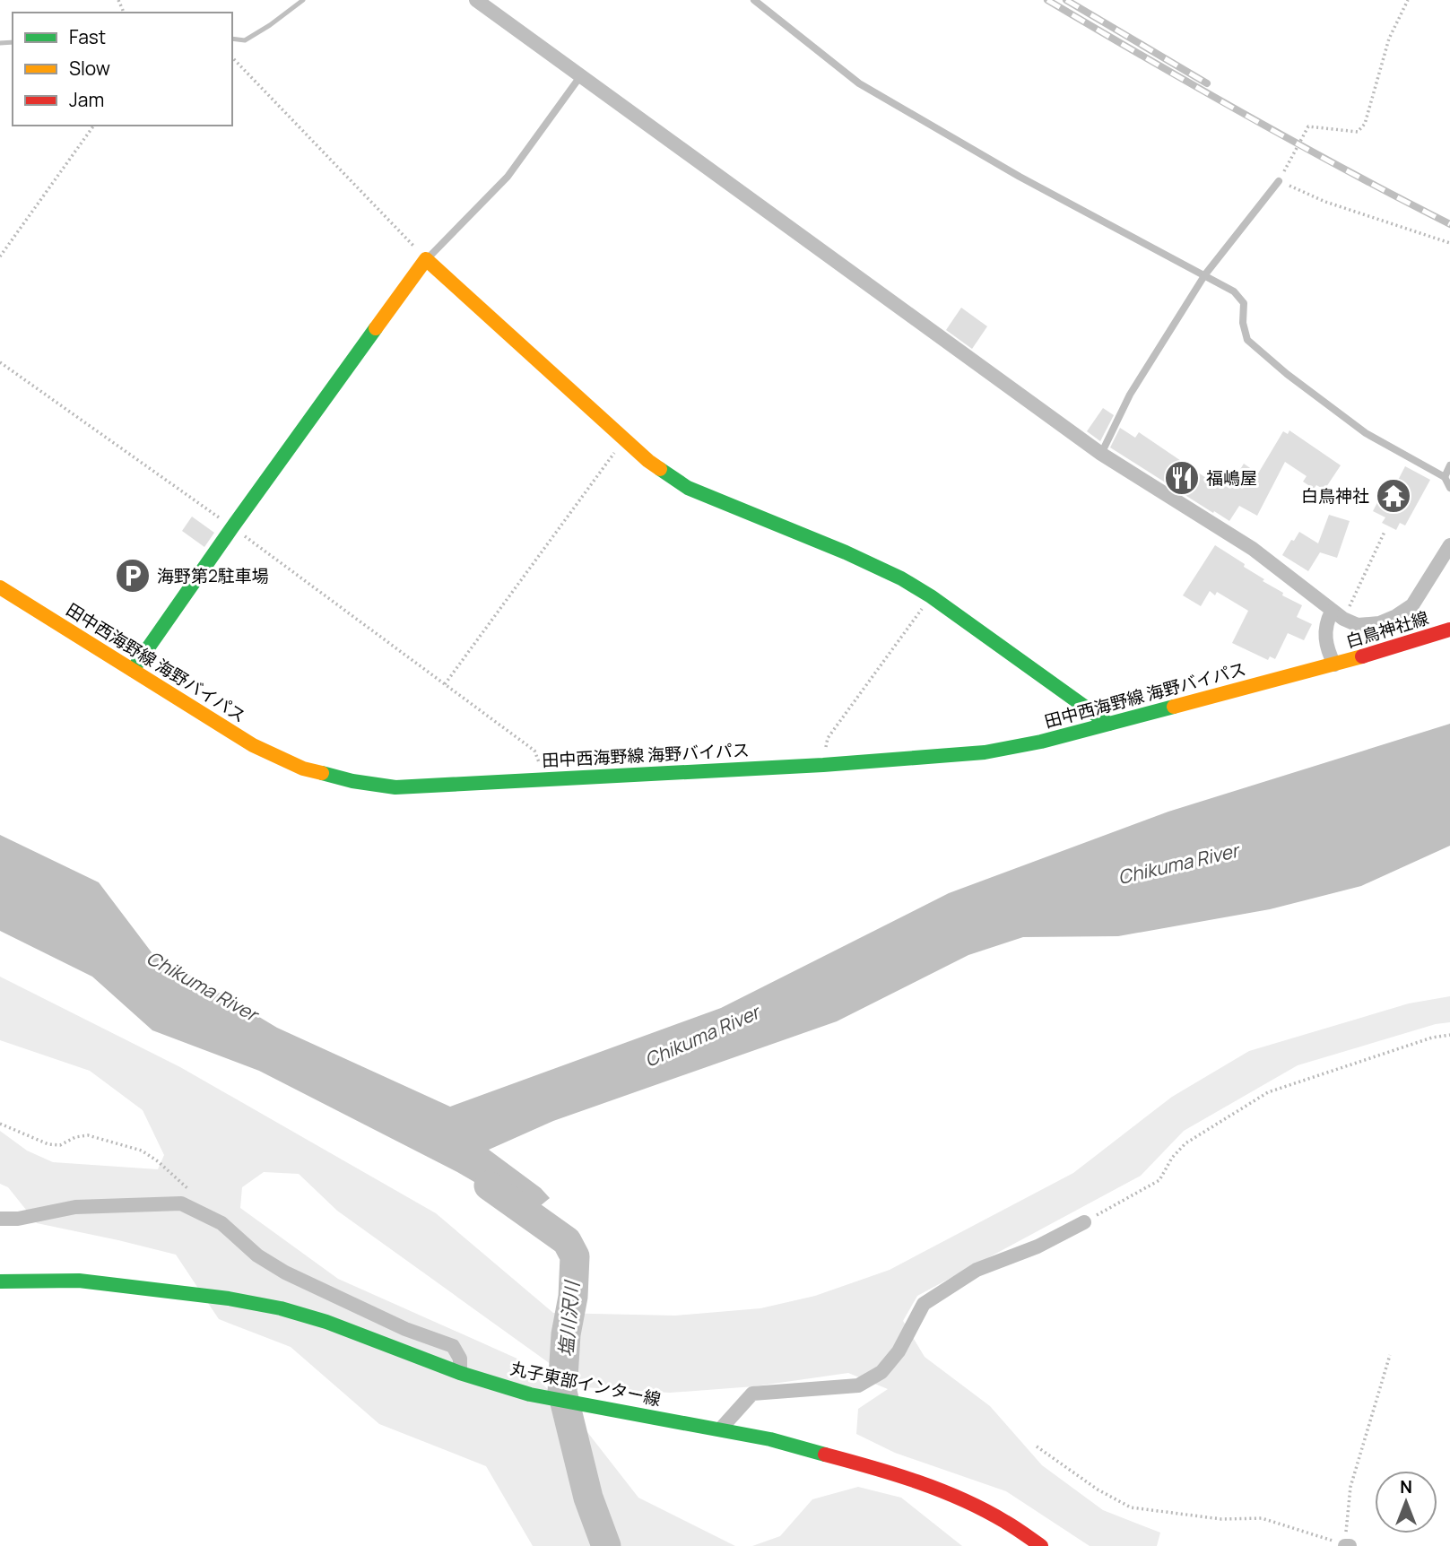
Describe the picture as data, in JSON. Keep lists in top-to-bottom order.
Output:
{
  "streets": {
    "street": ["白鳥神社線", "田中西海野線 海野バイパス", "丸子東部インター線"]
  },
  "crossings": [
    ["白鳥神社線", "田中西海野線 海野バイパス"]
  ],
  "water": ["Chikuma River", "塩川沢川"],
  "places": {
    "restaurant": ["福嶋屋"],
    "temple": ["白鳥神社"],
    "parking": ["海野第2駐車場"]
  },
  "legend": ["Fast", "Slow", "Jam"],
  "north": "top"
}
